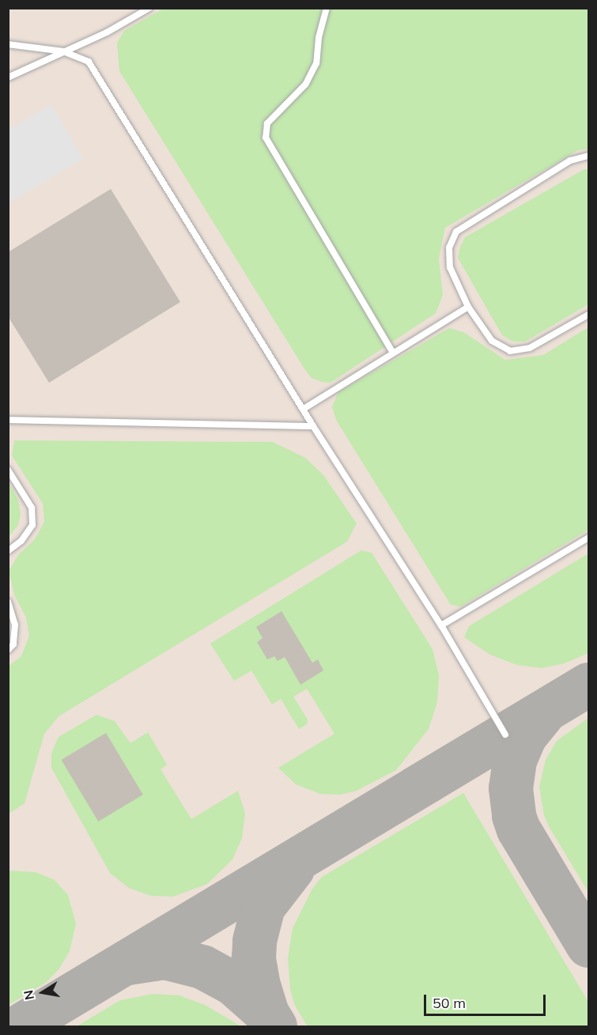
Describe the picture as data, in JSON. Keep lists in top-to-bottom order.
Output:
{
  "scale_bar": "50 m",
  "north": "left"
}
